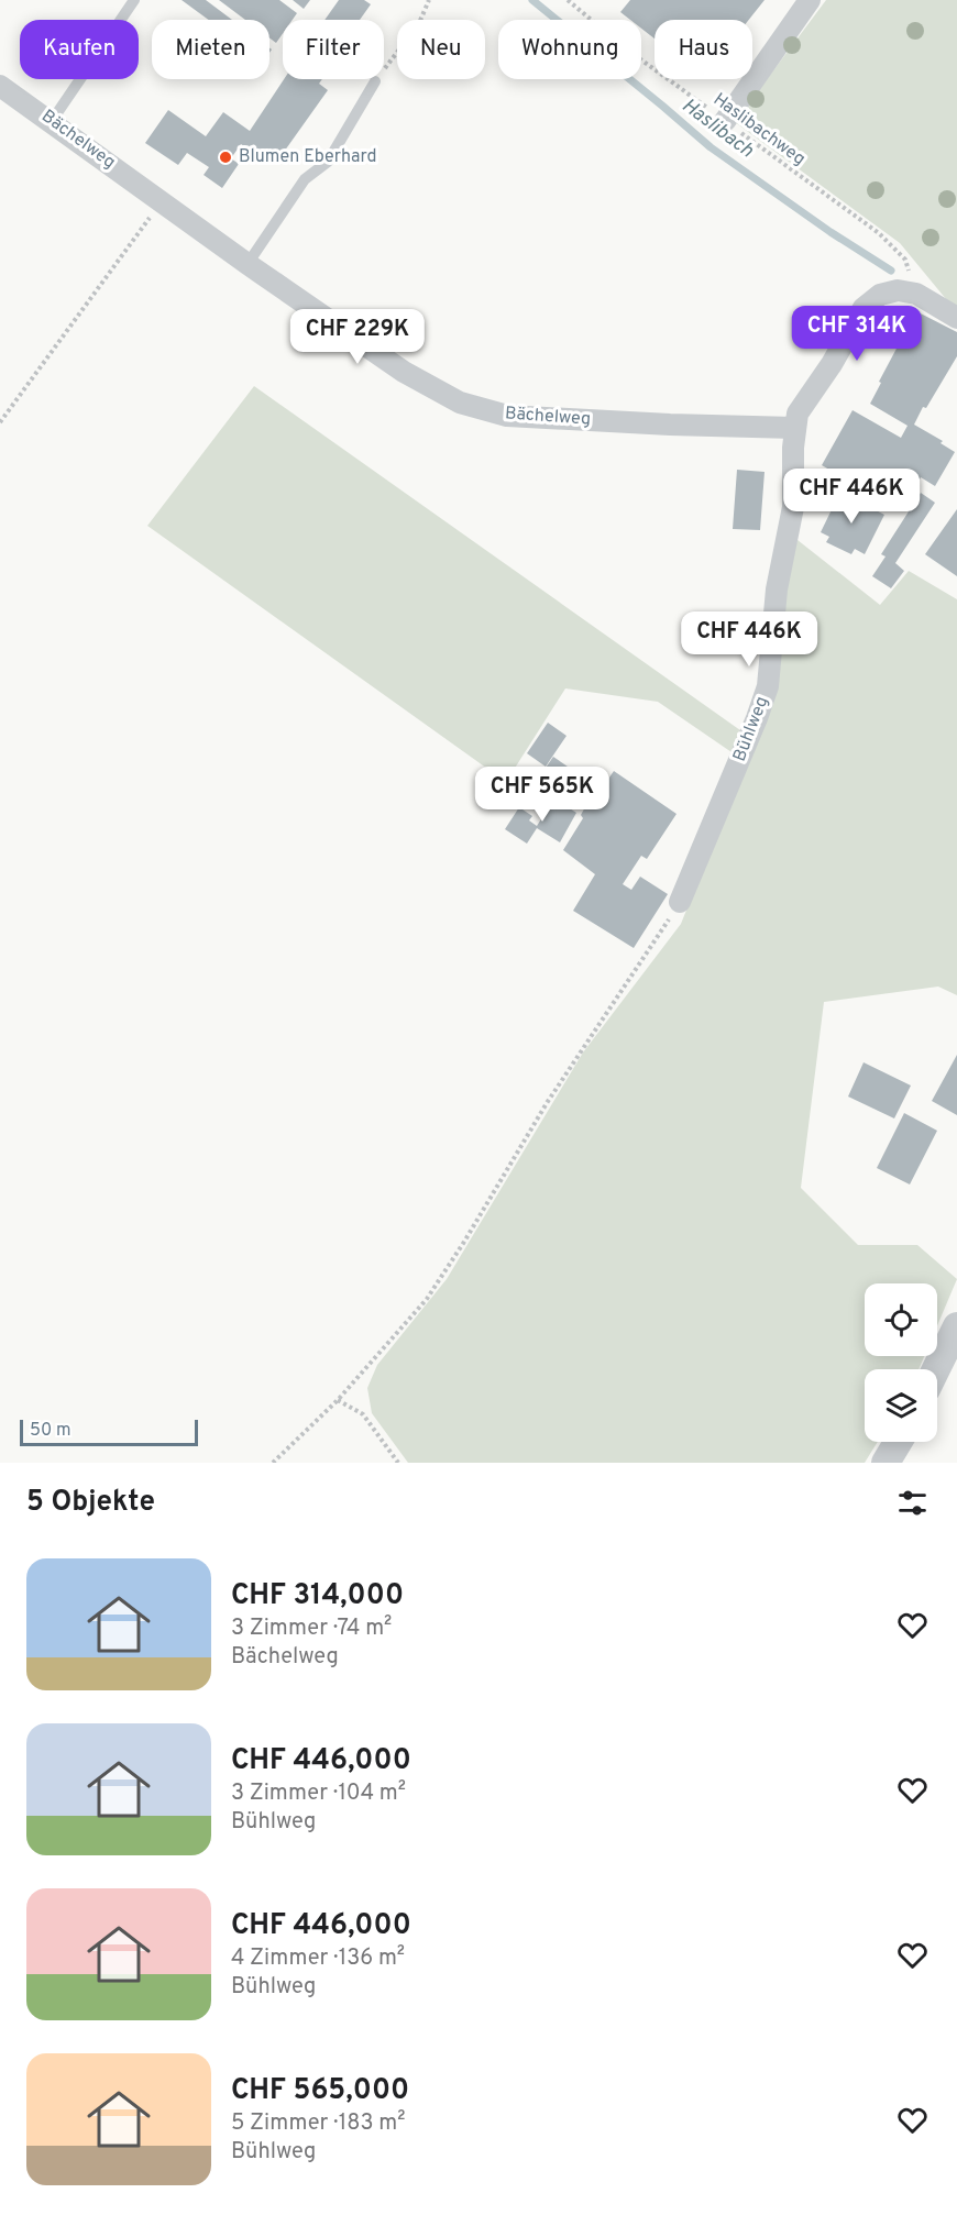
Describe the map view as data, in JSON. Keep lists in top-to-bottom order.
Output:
{
  "streets": {
    "street": ["Bächelweg", "Bühlweg"],
    "path": ["Haslibachweg"]
  },
  "crossings": [
    ["Bächelweg", "Bühlweg"]
  ],
  "water": ["Haslibach"],
  "places": ["Blumen Eberhard"],
  "scale_bar": "50 m",
  "page": {
    "chip": [
      "Kaufen",
      "Mieten",
      "Filter",
      "Neu",
      "Wohnung",
      "Haus"
    ],
    "price": [
      "CHF 314K",
      "CHF 229K",
      "CHF 446K",
      "CHF 446K",
      "CHF 565K"
    ],
    "scale": "50 m",
    "heading": "5 Objekte",
    "list": [
      {
        "name": "CHF 314,000",
        "note": "3 Zimmer · 74 m² · Bächelweg"
      },
      {
        "name": "CHF 446,000",
        "note": "3 Zimmer · 104 m² · Bühlweg"
      },
      {
        "name": "CHF 446,000",
        "note": "4 Zimmer · 136 m² · Bühlweg"
      },
      {
        "name": "CHF 565,000",
        "note": "5 Zimmer · 183 m² · Bühlweg"
      }
    ]
  }
}
